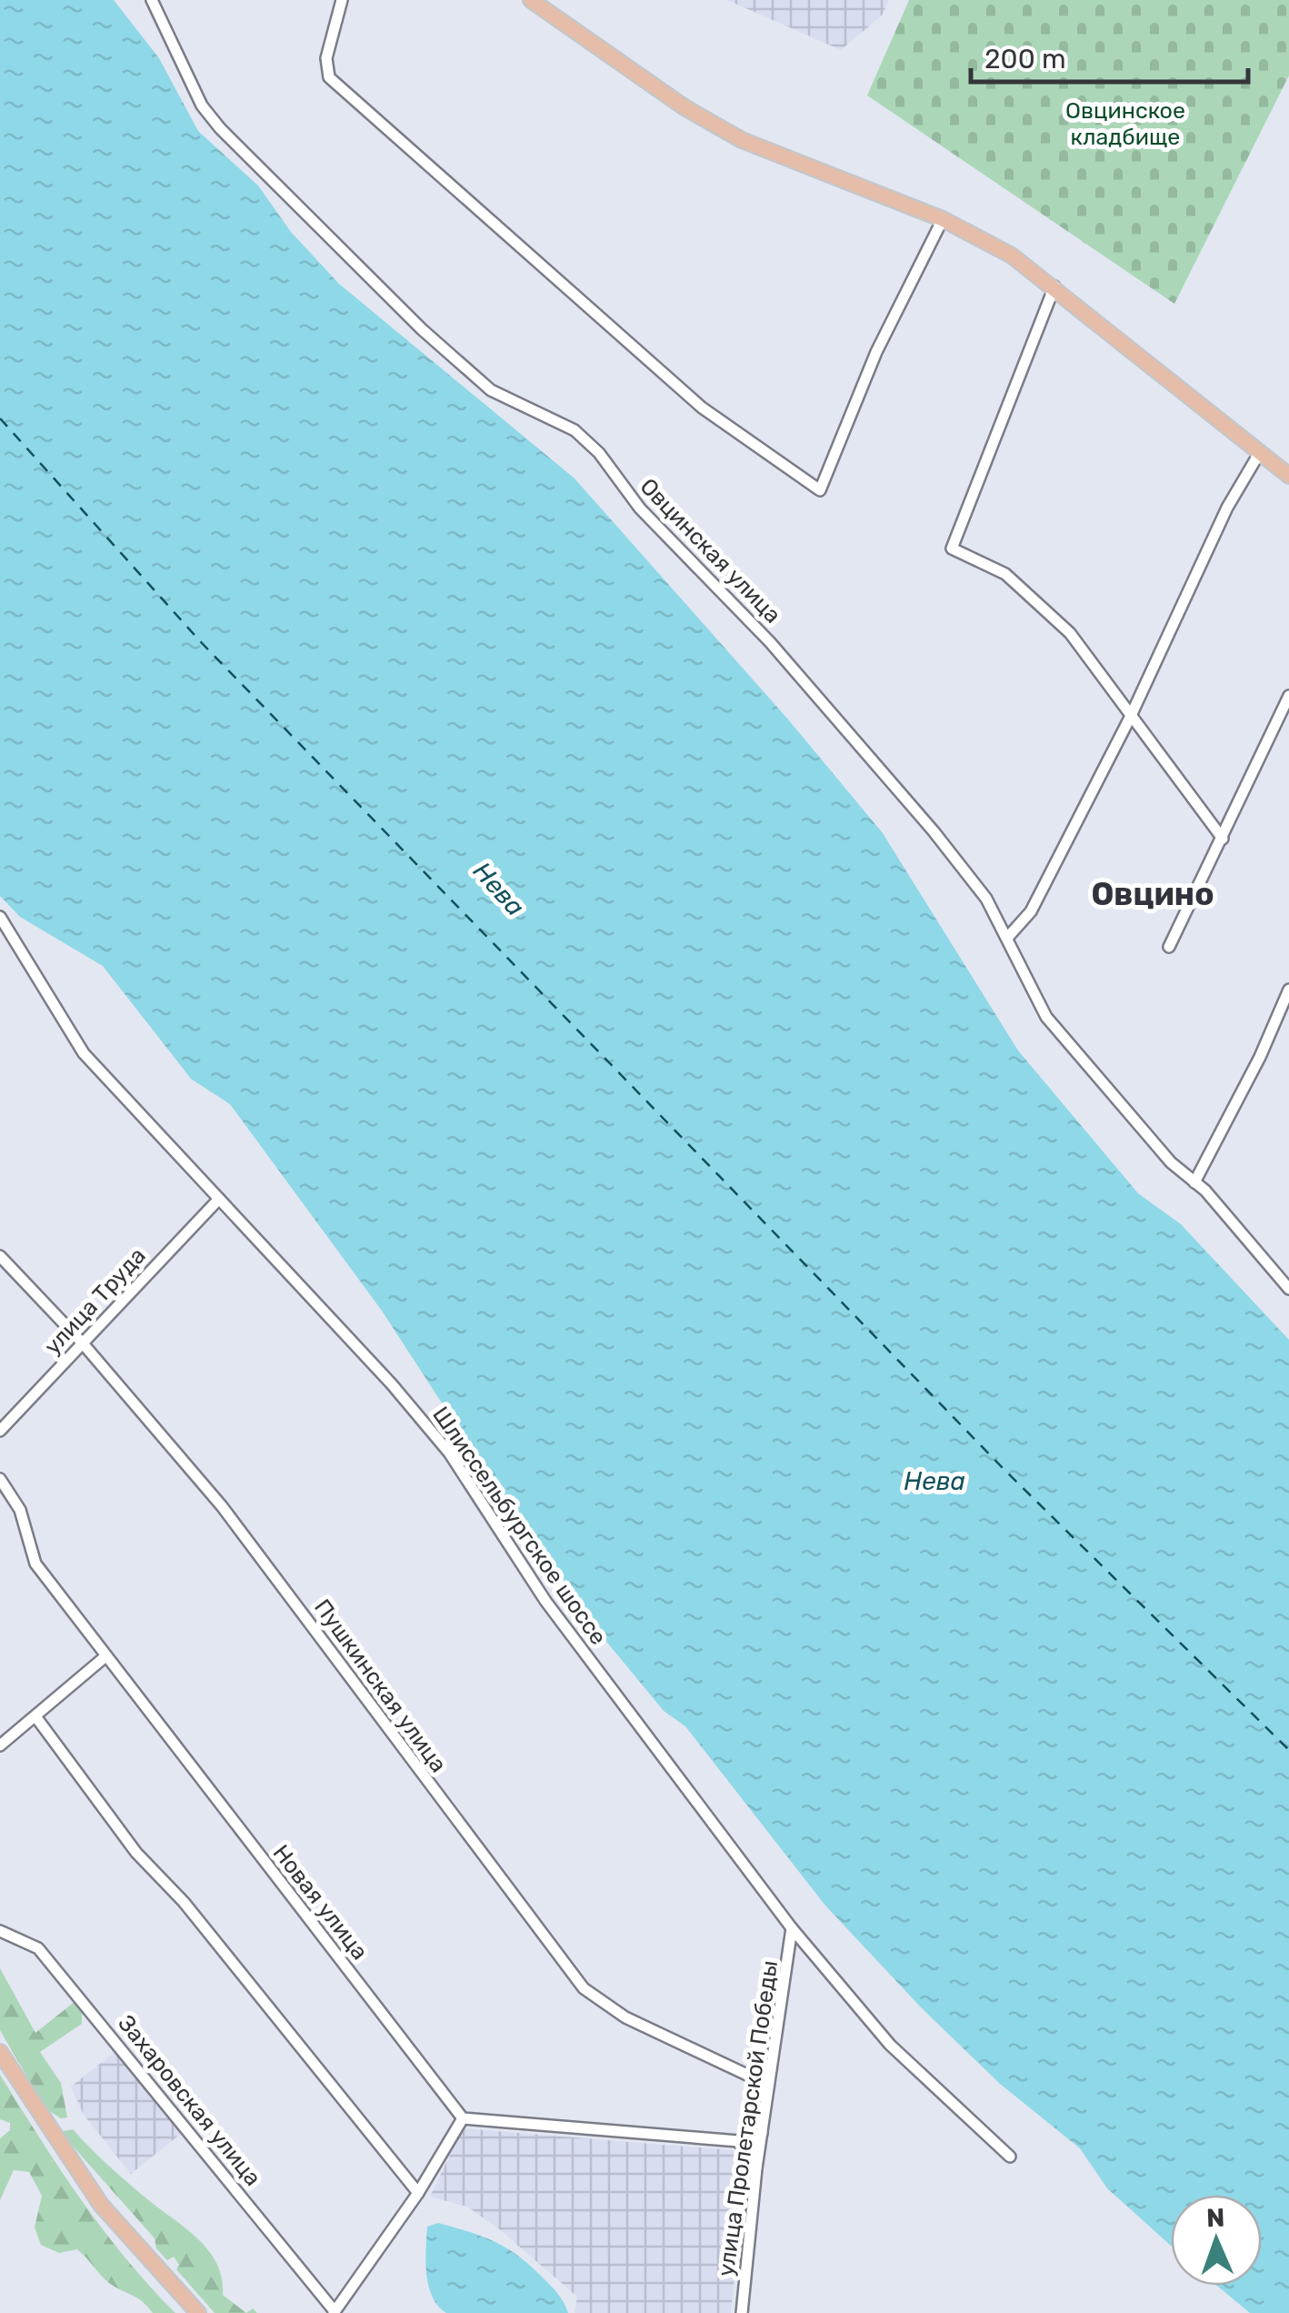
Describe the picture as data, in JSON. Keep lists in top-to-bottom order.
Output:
{
  "streets": {
    "street": [
      "Овцинская улица",
      "улица Труда",
      "Шлиссельбургское шоссе",
      "Пушкинская улица",
      "Новая улица",
      "Захаровская улица",
      "улица Пролетарской Победы"
    ]
  },
  "crossings": [
    ["улица Труда", "Шлиссельбургское шоссе"],
    ["улица Труда", "Пушкинская улица"],
    ["Шлиссельбургское шоссе", "улица Пролетарской Победы"],
    ["Пушкинская улица", "улица Пролетарской Победы"]
  ],
  "districts": ["Овцино"],
  "water": ["Нева"],
  "parks": ["Овцинское кладбище"],
  "scale_bar": "200 m",
  "north": "top"
}
